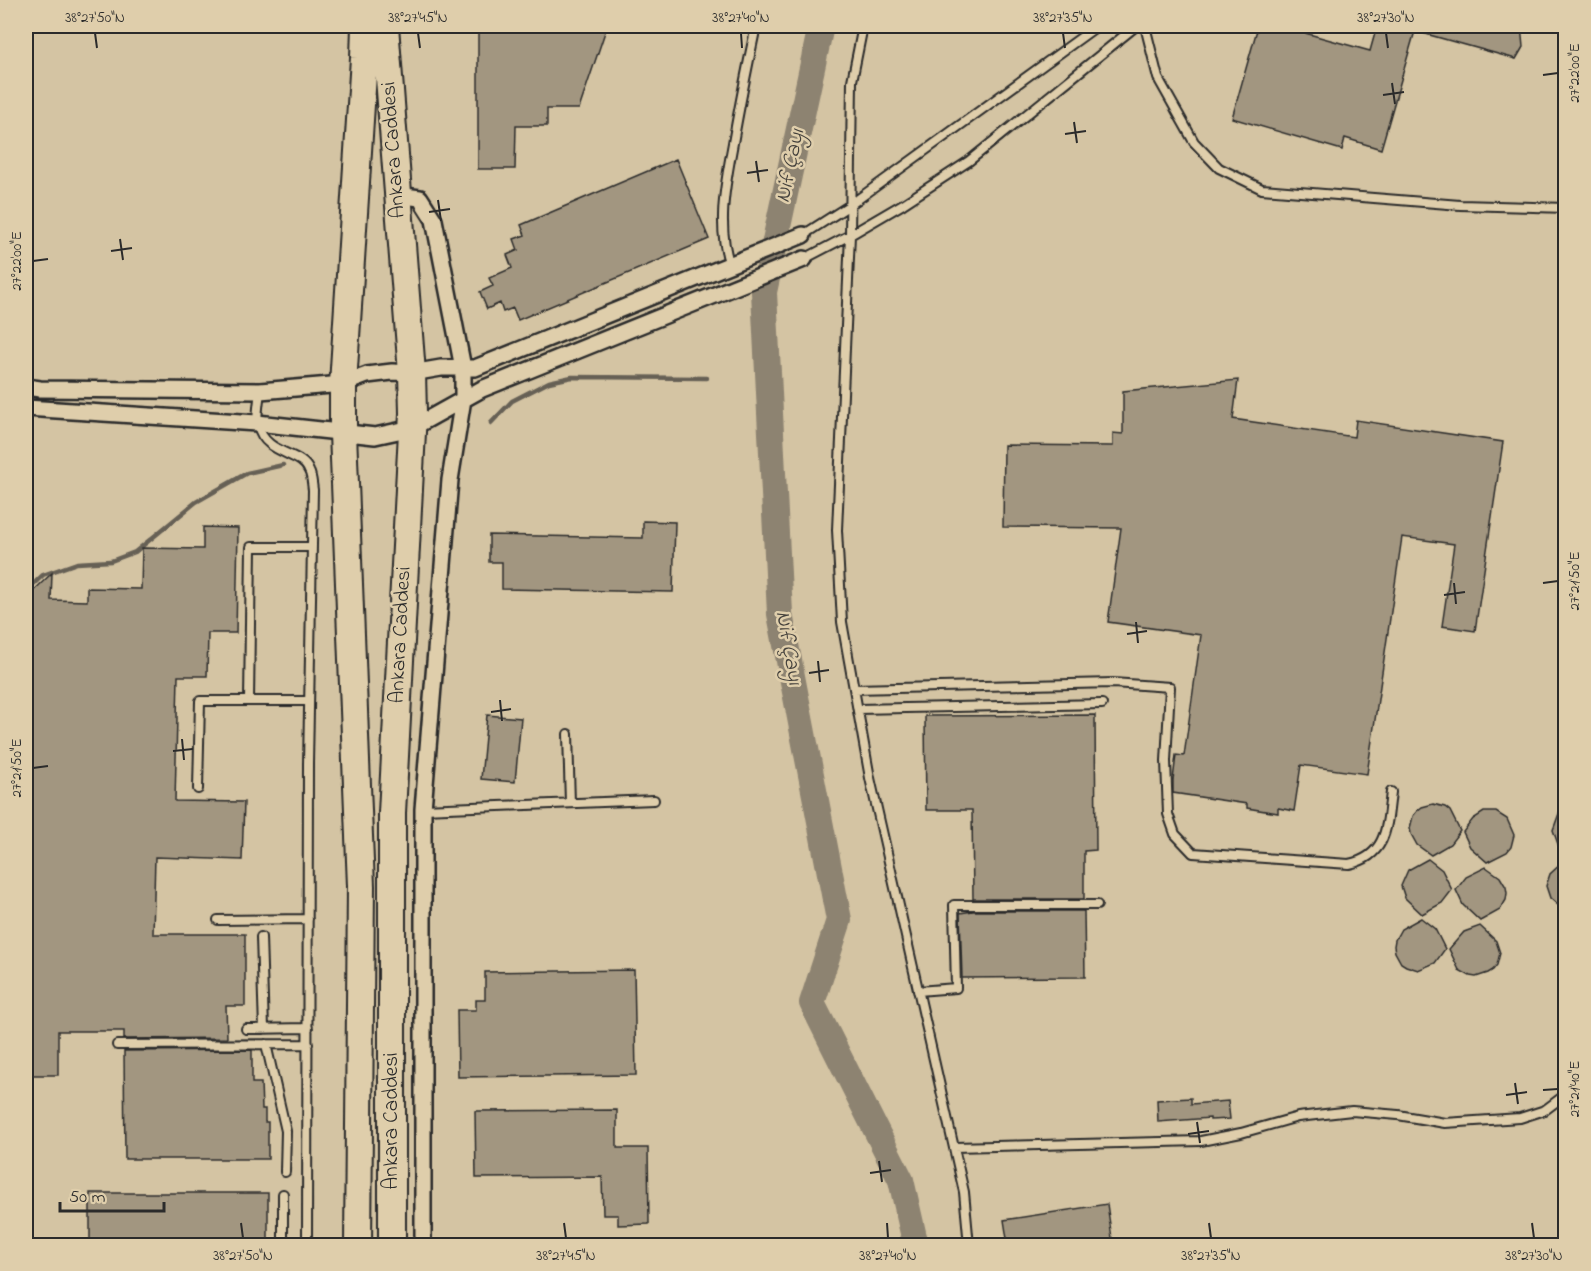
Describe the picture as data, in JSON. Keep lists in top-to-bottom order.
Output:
{
  "streets": {
    "highway": ["Ankara Caddesi"]
  },
  "water": ["Nif Çayı"],
  "scale_bar": "50 m",
  "coordinates": [
    "38°27'50\"N",
    "38°27'45\"N",
    "38°27'40\"N",
    "38°27'35\"N",
    "38°27'30\"N",
    "27°22'00\"E",
    "27°21'50\"E",
    "27°21'40\"E"
  ]
}
